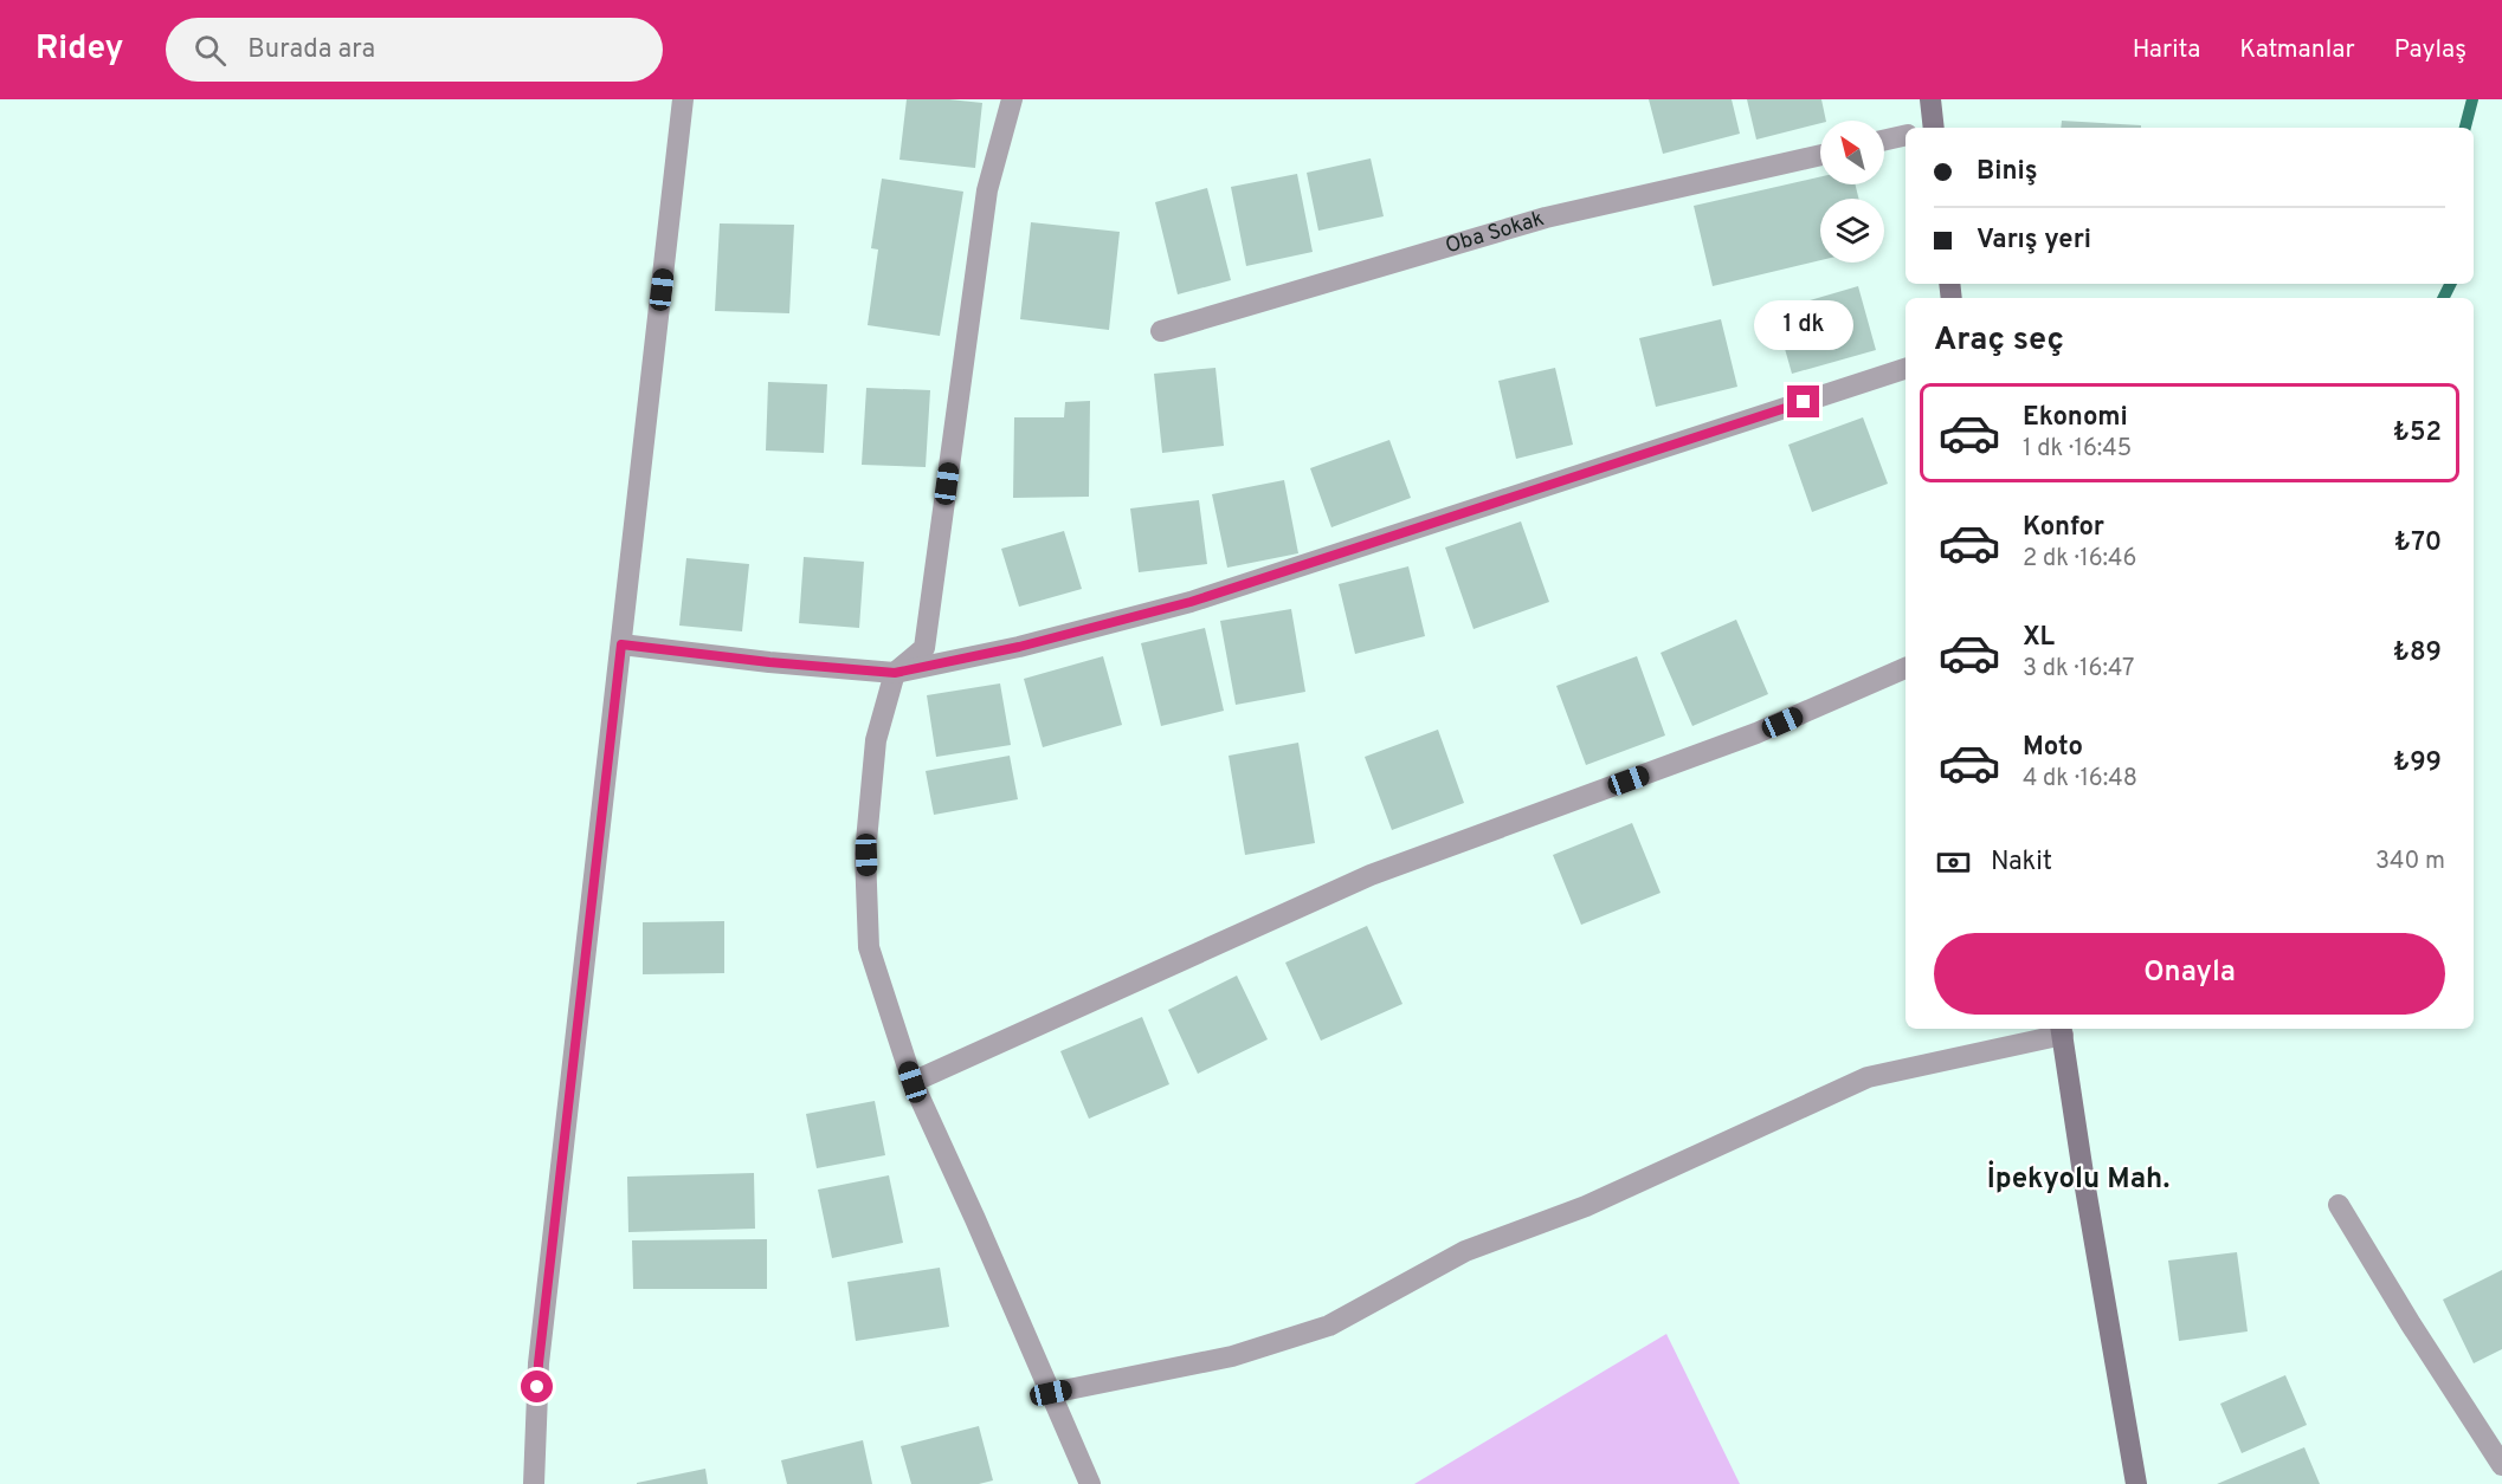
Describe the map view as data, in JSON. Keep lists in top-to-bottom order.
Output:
{
  "streets": {
    "street": ["Oba Sokak"]
  },
  "districts": ["İpekyolu Mah."],
  "north": "top left",
  "page": {
    "header": "Ridey",
    "search": "Burada ara",
    "nav": ["Harita", "Katmanlar", "Paylaş"],
    "banner": ["Biniş", "Varış yeri"],
    "heading": "Araç seç",
    "bubble": "1 dk",
    "list": [
      {
        "name": "Ekonomi",
        "note": "1 dk · 16:45",
        "value": "₺52"
      },
      {
        "name": "Konfor",
        "note": "2 dk · 16:46",
        "value": "₺70"
      },
      {
        "name": "XL",
        "note": "3 dk · 16:47",
        "value": "₺89"
      },
      {
        "name": "Moto",
        "note": "4 dk · 16:48",
        "value": "₺99"
      }
    ],
    "pay": ["Nakit", "340 m"],
    "buttons": "Onayla"
  }
}
